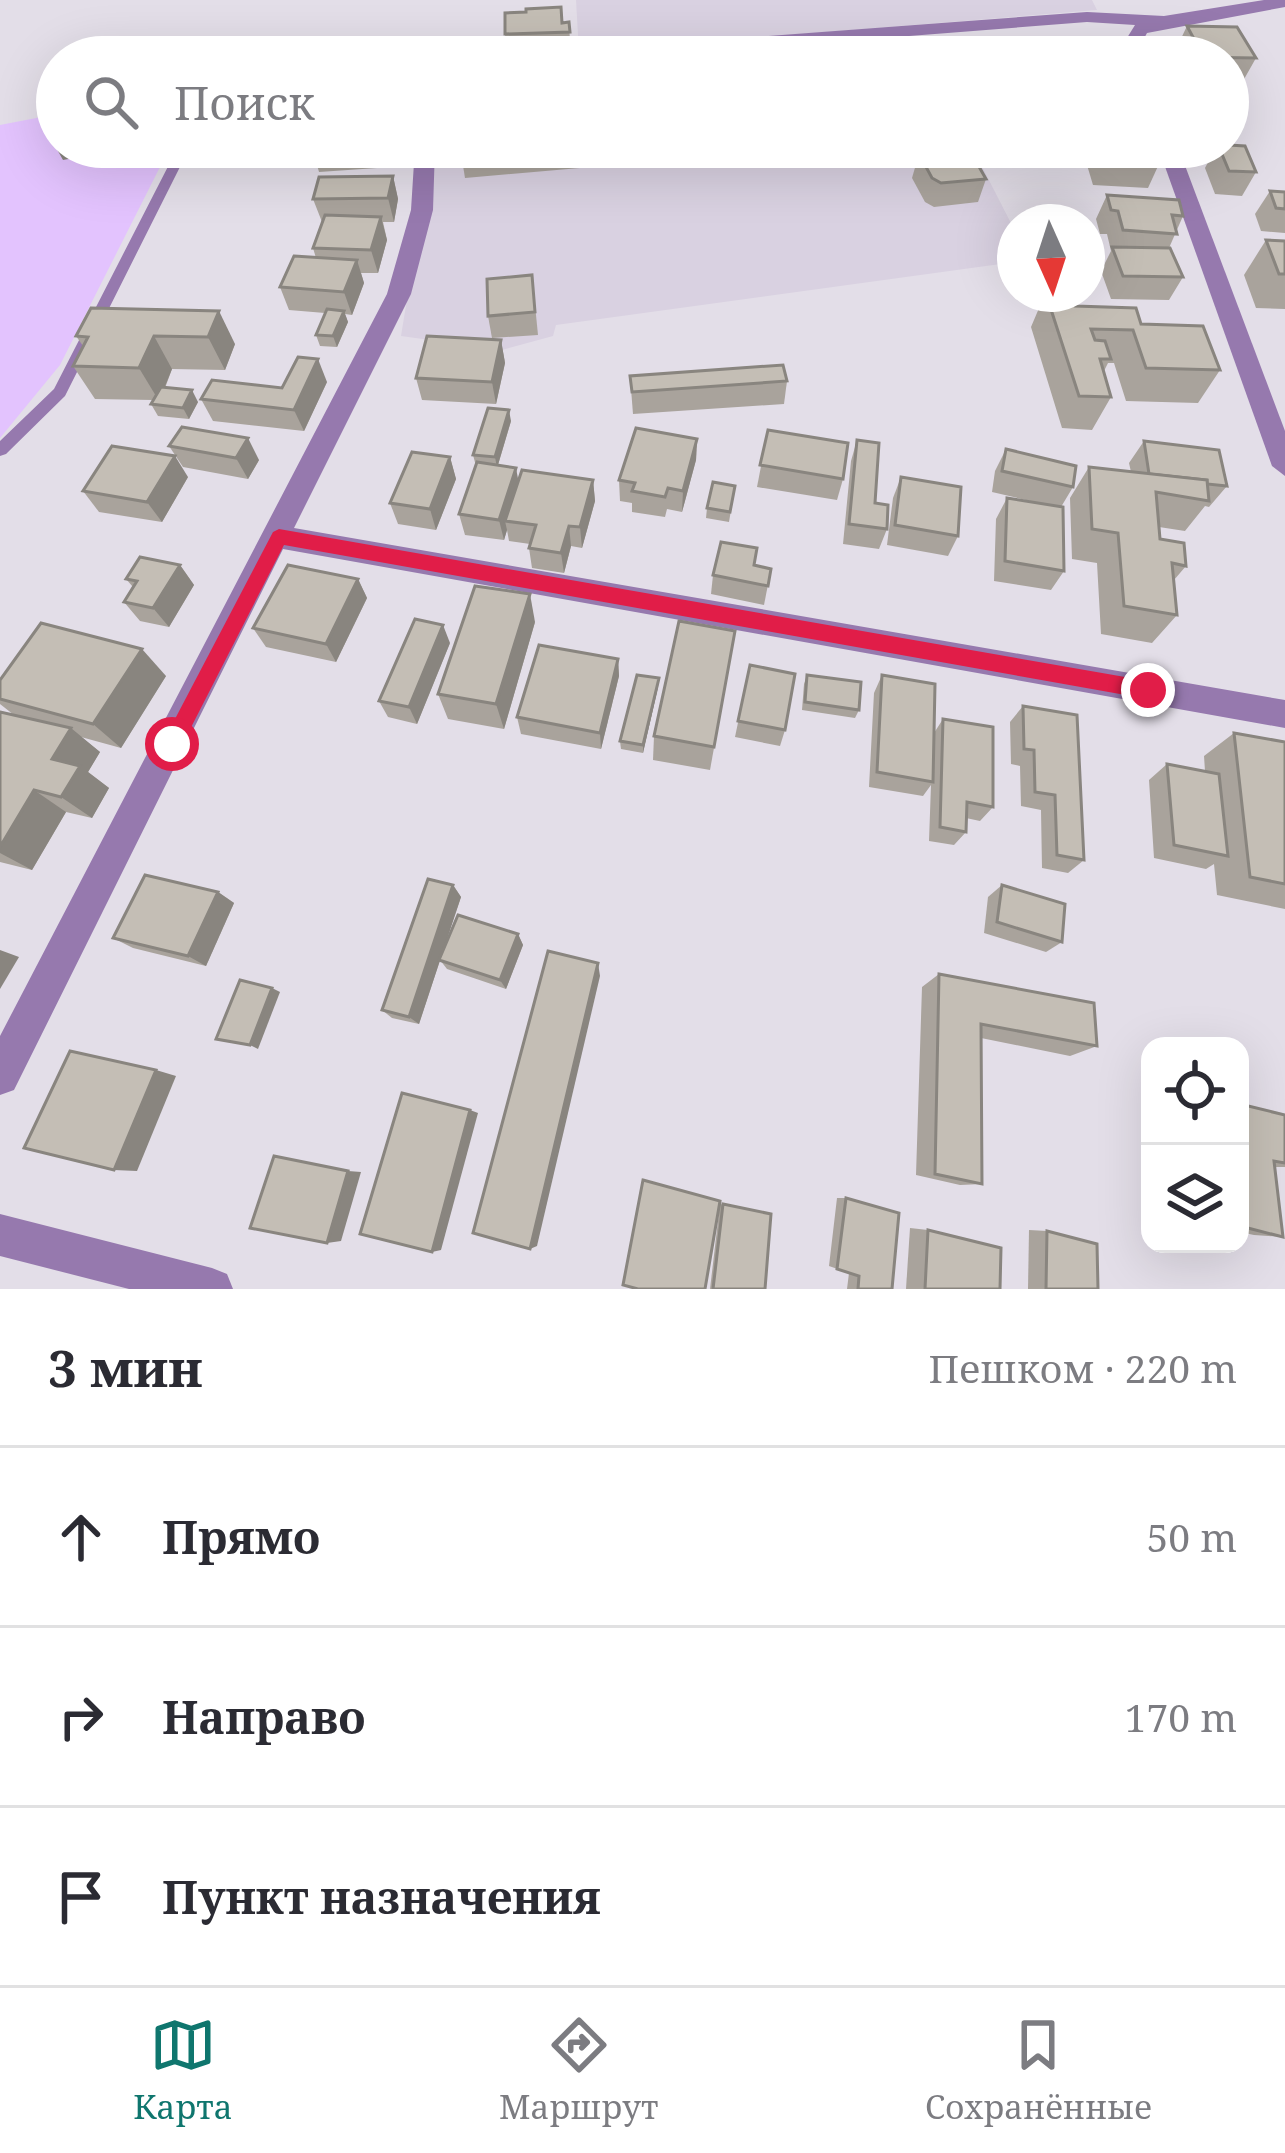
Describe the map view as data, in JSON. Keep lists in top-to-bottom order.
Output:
{
  "north": "bottom",
  "page": {
    "search": "Поиск",
    "heading": ["3 мин", "Пешком · 220 m"],
    "list": [
      ["Прямо", "50 m"],
      ["Направо", "170 m"],
      "Пункт назначения"
    ],
    "nav": ["Карта", "Маршрут", "Сохранённые"]
  }
}
